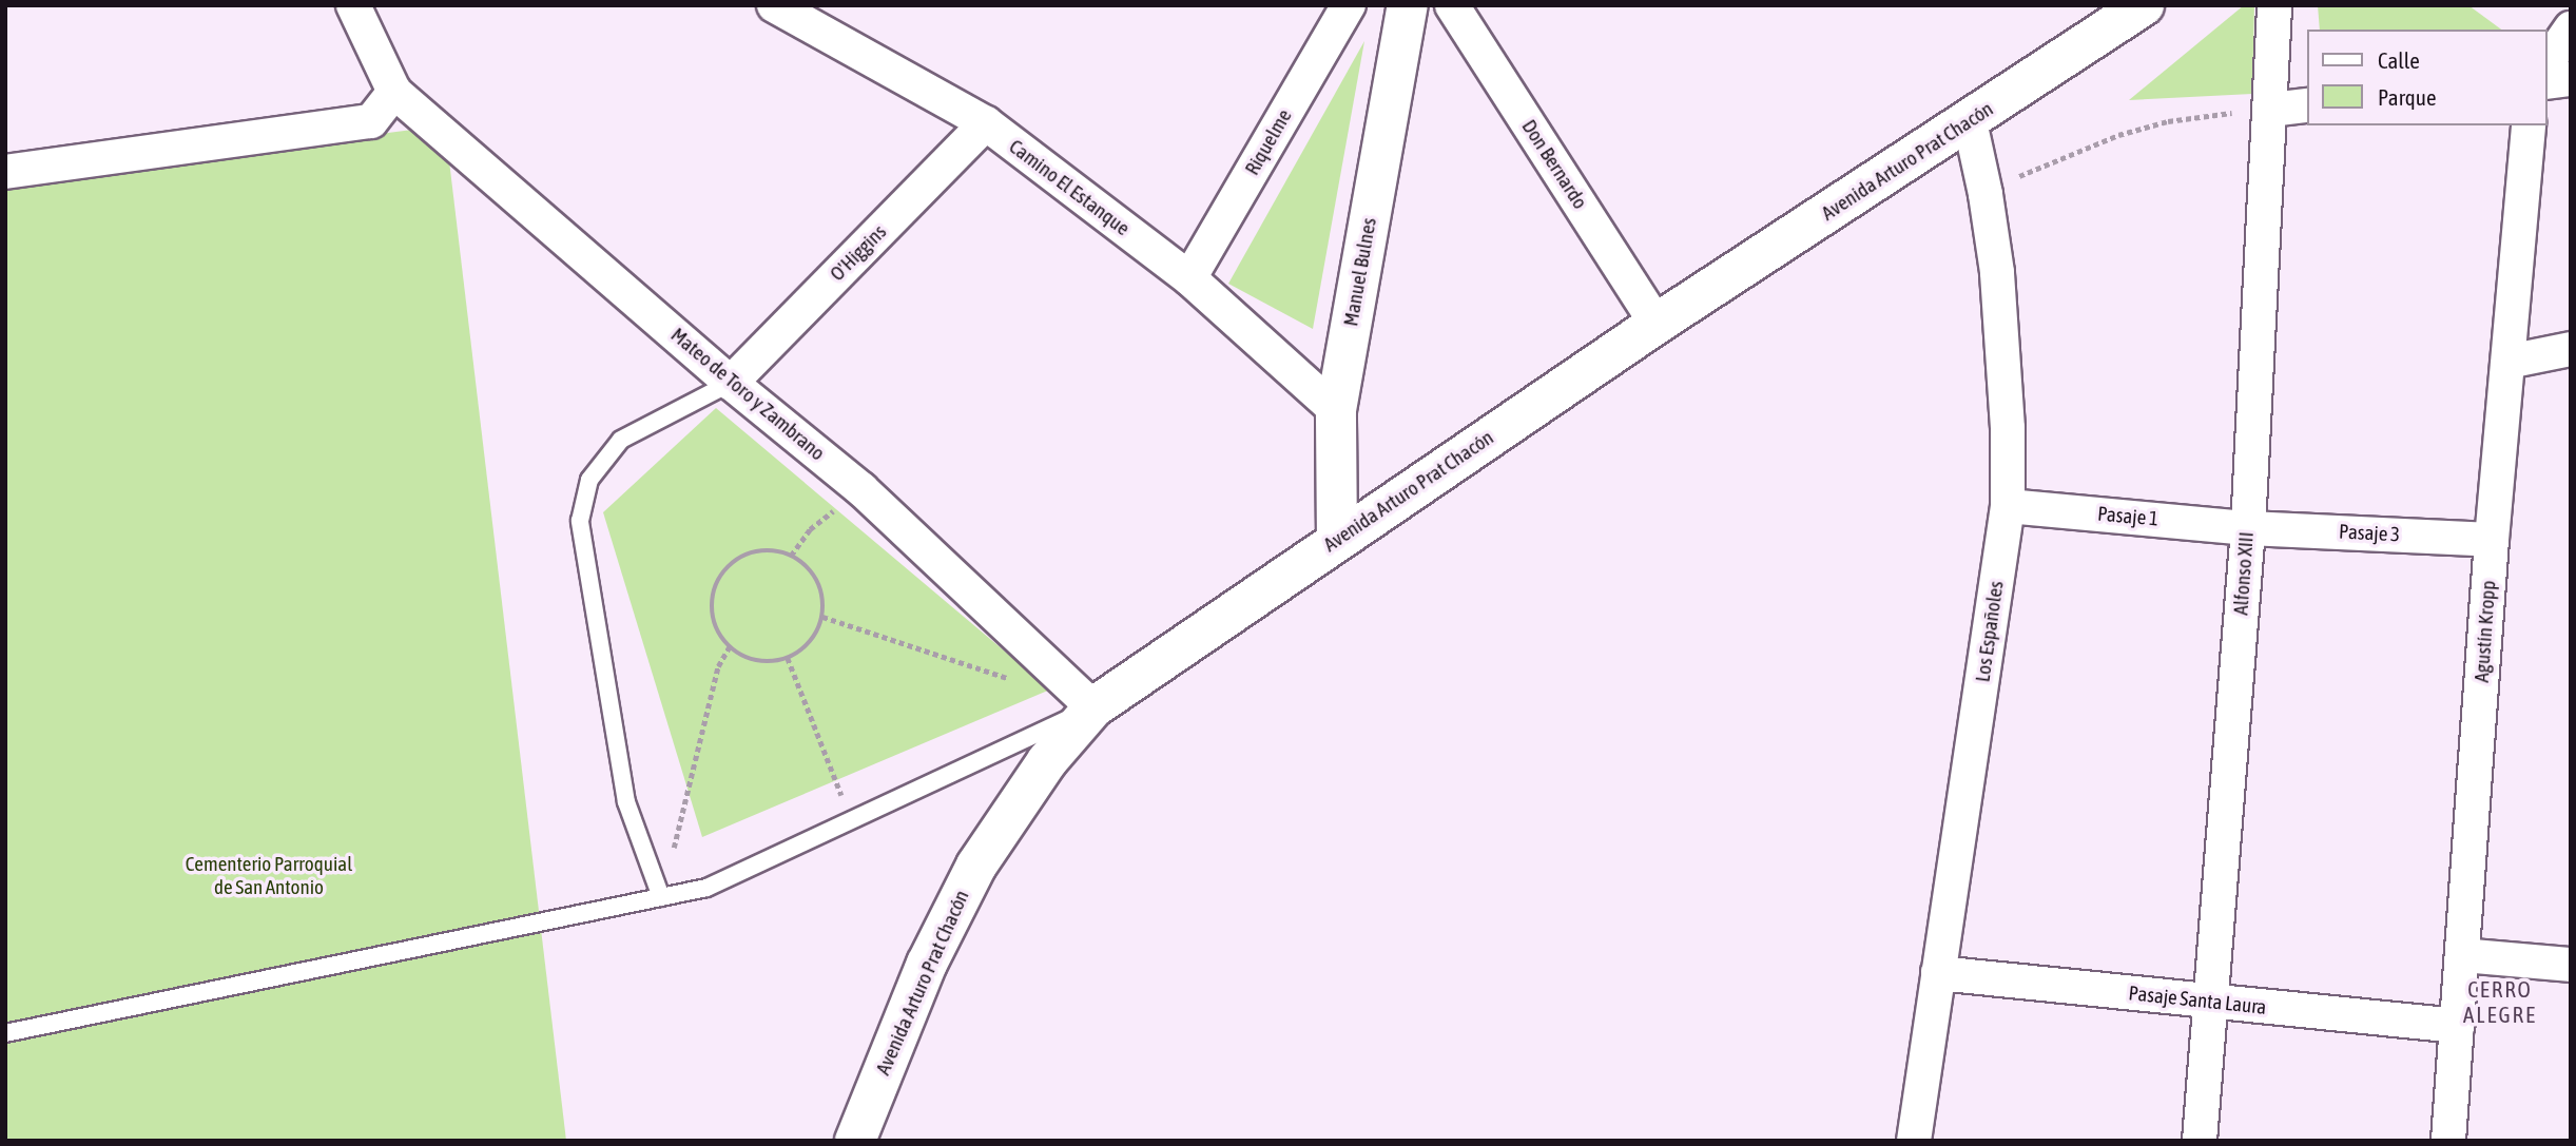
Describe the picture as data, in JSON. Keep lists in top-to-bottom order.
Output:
{
  "streets": {
    "street": [
      "Riquelme",
      "Avenida Arturo Prat Chacón",
      "Don Bernardo",
      "Camino El Estanque",
      "O'Higgins",
      "Manuel Bulnes",
      "Mateo de Toro y Zambrano",
      "Pasaje 1",
      "Pasaje 3",
      "Alfonso XIII",
      "Los Españoles",
      "Agustín Kropp",
      "Pasaje Santa Laura"
    ]
  },
  "crossings": [
    ["Riquelme", "Camino El Estanque"],
    ["Avenida Arturo Prat Chacón", "Don Bernardo"],
    ["Avenida Arturo Prat Chacón", "Manuel Bulnes"],
    ["Avenida Arturo Prat Chacón", "Mateo de Toro y Zambrano"],
    ["Avenida Arturo Prat Chacón", "Los Españoles"],
    ["Camino El Estanque", "O'Higgins"],
    ["Camino El Estanque", "Manuel Bulnes"],
    ["O'Higgins", "Mateo de Toro y Zambrano"],
    ["Pasaje 1", "Pasaje 3"],
    ["Pasaje 1", "Alfonso XIII"],
    ["Pasaje 1", "Los Españoles"],
    ["Pasaje 3", "Alfonso XIII"],
    ["Pasaje 3", "Agustín Kropp"],
    ["Alfonso XIII", "Pasaje Santa Laura"],
    ["Los Españoles", "Pasaje Santa Laura"],
    ["Agustín Kropp", "Pasaje Santa Laura"]
  ],
  "districts": ["CERRO ALEGRE"],
  "parks": ["Cementerio Parroquial de San Antonio"],
  "legend": ["Calle", "Parque"]
}
